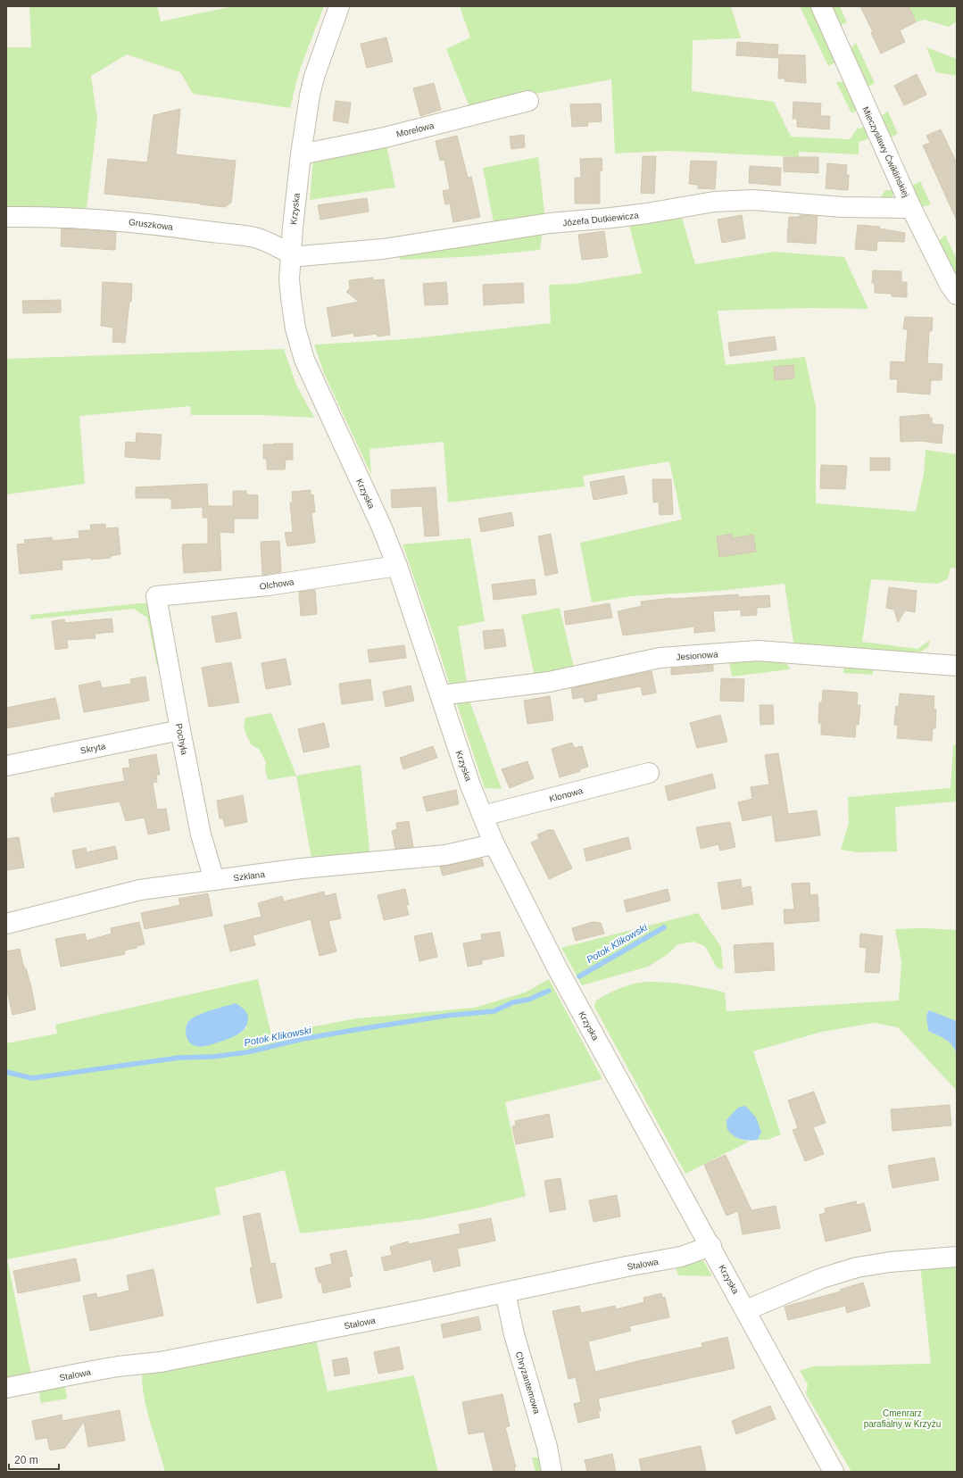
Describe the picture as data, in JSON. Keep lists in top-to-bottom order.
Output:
{
  "streets": {
    "street": [
      "Morelowa",
      "Mieczysławy Ćwiklińskiej",
      "Krzyska",
      "Józefa Dutkiewicza",
      "Gruszkowa",
      "Olchowa",
      "Jesionowa",
      "Pochyła",
      "Skryta",
      "Klonowa",
      "Szklana",
      "Stalowa",
      "Chryzantemowa"
    ]
  },
  "crossings": [
    ["Morelowa", "Krzyska"],
    ["Mieczysławy Ćwiklińskiej", "Józefa Dutkiewicza"],
    ["Krzyska", "Józefa Dutkiewicza"],
    ["Krzyska", "Gruszkowa"],
    ["Krzyska", "Olchowa"],
    ["Krzyska", "Jesionowa"],
    ["Krzyska", "Klonowa"],
    ["Krzyska", "Szklana"],
    ["Krzyska", "Stalowa"],
    ["Józefa Dutkiewicza", "Gruszkowa"],
    ["Olchowa", "Pochyła"],
    ["Pochyła", "Skryta"],
    ["Pochyła", "Szklana"],
    ["Stalowa", "Chryzantemowa"]
  ],
  "water": ["Potok Klikowski"],
  "parks": ["Cmenrarz parafialny w Krzyżu"],
  "scale_bar": "20 m"
}
